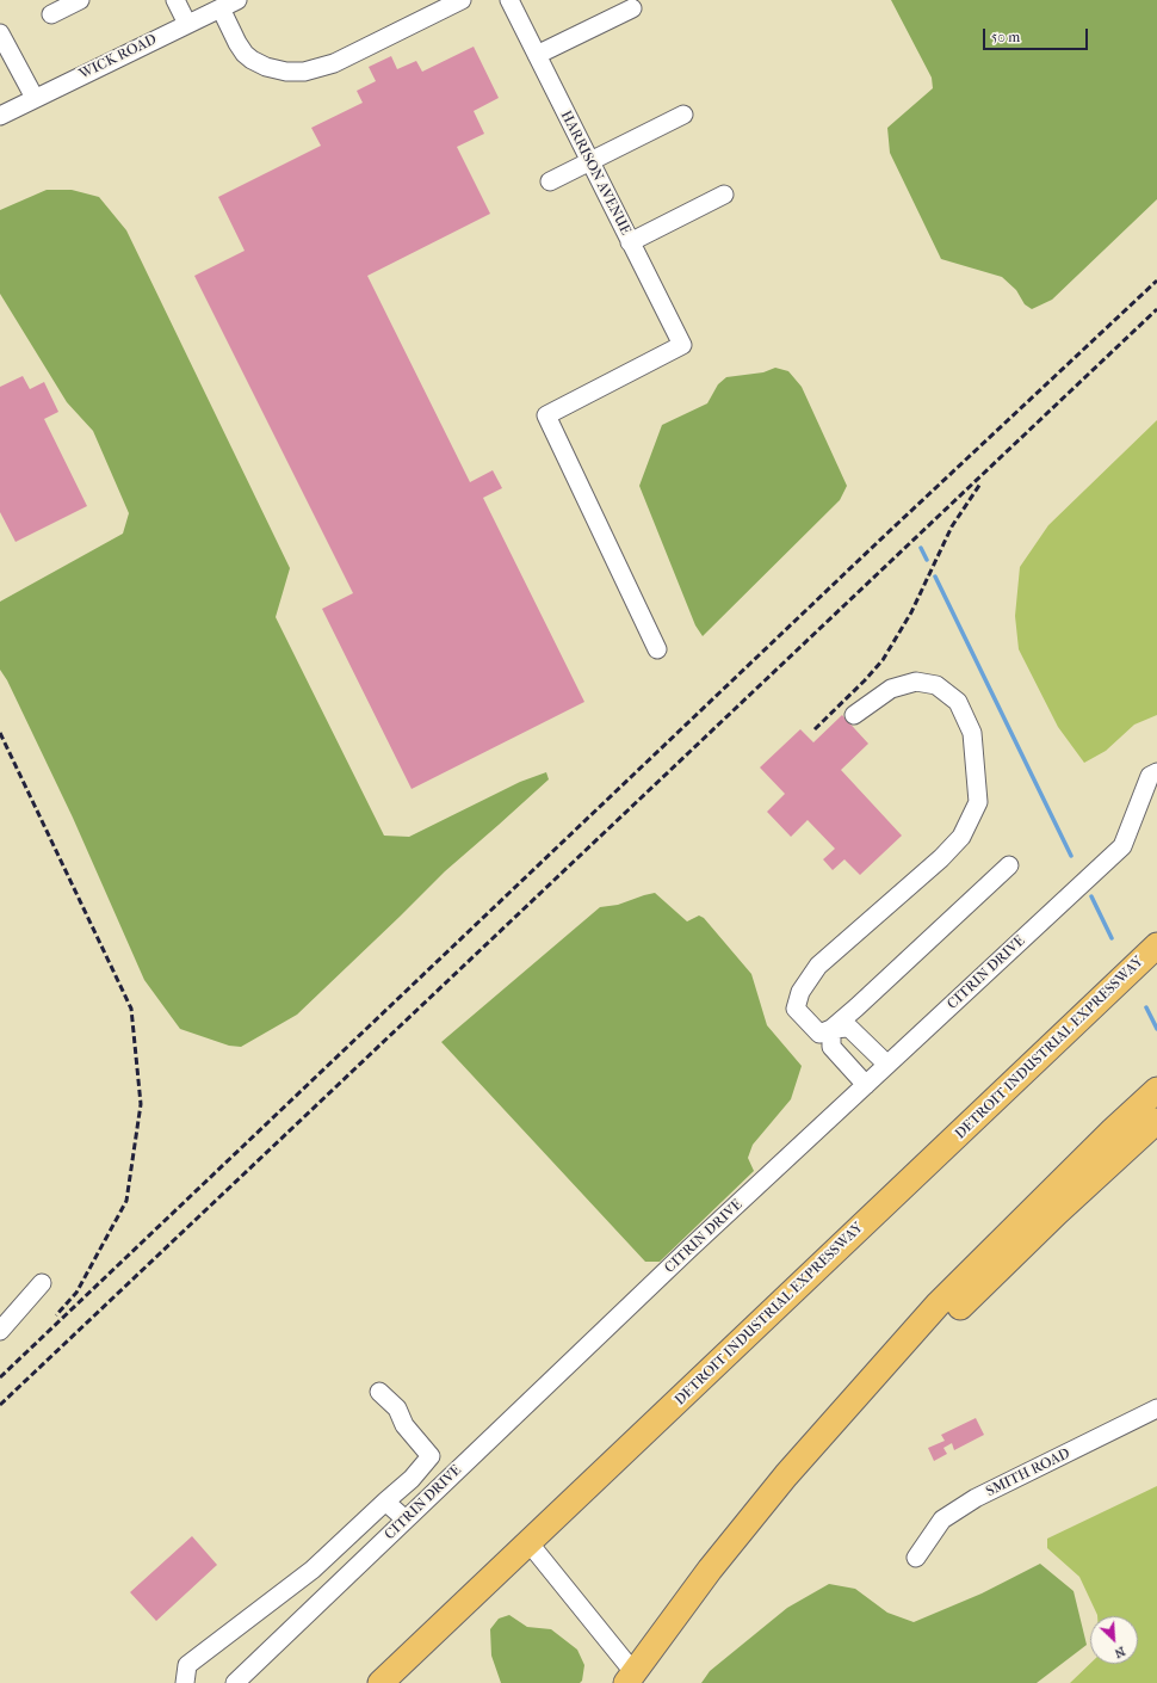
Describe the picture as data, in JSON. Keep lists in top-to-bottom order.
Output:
{
  "streets": {
    "highway": ["DETROIT INDUSTRIAL EXPRESSWAY"],
    "street": [
      "WICK ROAD",
      "HARRISON AVENUE",
      "CITRIN DRIVE",
      "SMITH ROAD"
    ]
  },
  "scale_bar": "50 m",
  "north": "bottom right"
}
